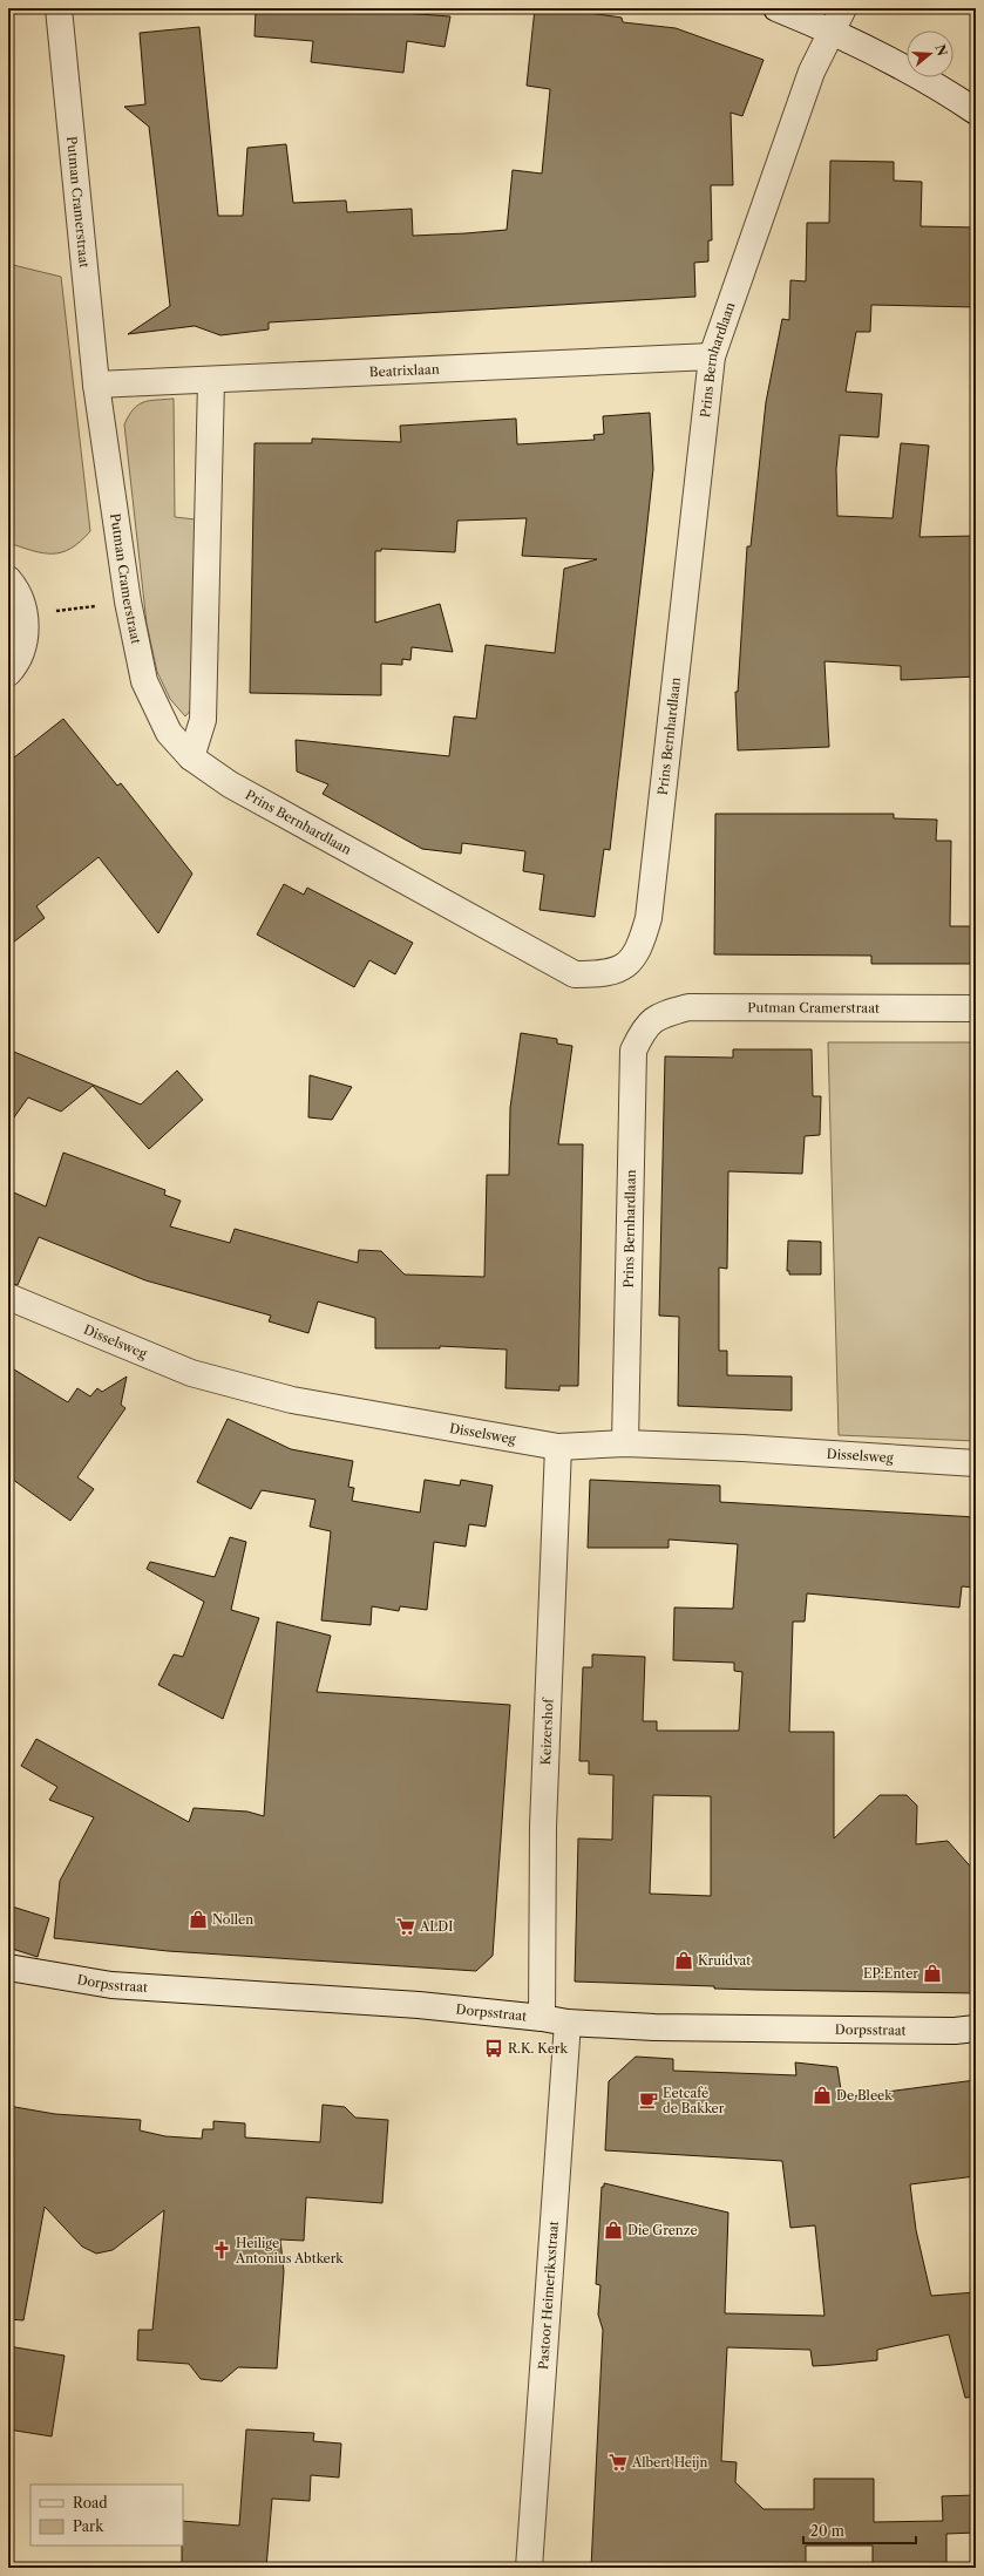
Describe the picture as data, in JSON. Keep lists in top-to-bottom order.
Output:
{
  "streets": {
    "street": [
      "Putman Cramerstraat",
      "Prins Bernhardlaan",
      "Beatrixlaan",
      "Disselsweg",
      "Keizershof",
      "Dorpsstraat",
      "Pastoor Heimerikxstraat"
    ]
  },
  "crossings": [
    ["Putman Cramerstraat", "Prins Bernhardlaan"],
    ["Putman Cramerstraat", "Beatrixlaan"],
    ["Prins Bernhardlaan", "Beatrixlaan"],
    ["Prins Bernhardlaan", "Disselsweg"],
    ["Disselsweg", "Keizershof"],
    ["Keizershof", "Dorpsstraat"],
    ["Dorpsstraat", "Pastoor Heimerikxstraat"]
  ],
  "places": {
    "shop": [
      "Nollen",
      "Kruidvat",
      "EP:Enter",
      "De Bleek",
      "Die Grenze"
    ],
    "supermarket": ["ALDI", "Albert Heijn"],
    "bus stop": ["R.K. Kerk"],
    "cafe": ["Eetcafé de Bakker"],
    "church": ["Heilige Antonius Abtkerk"]
  },
  "legend": ["Road", "Park"],
  "scale_bar": "20 m",
  "north": "right"
}
